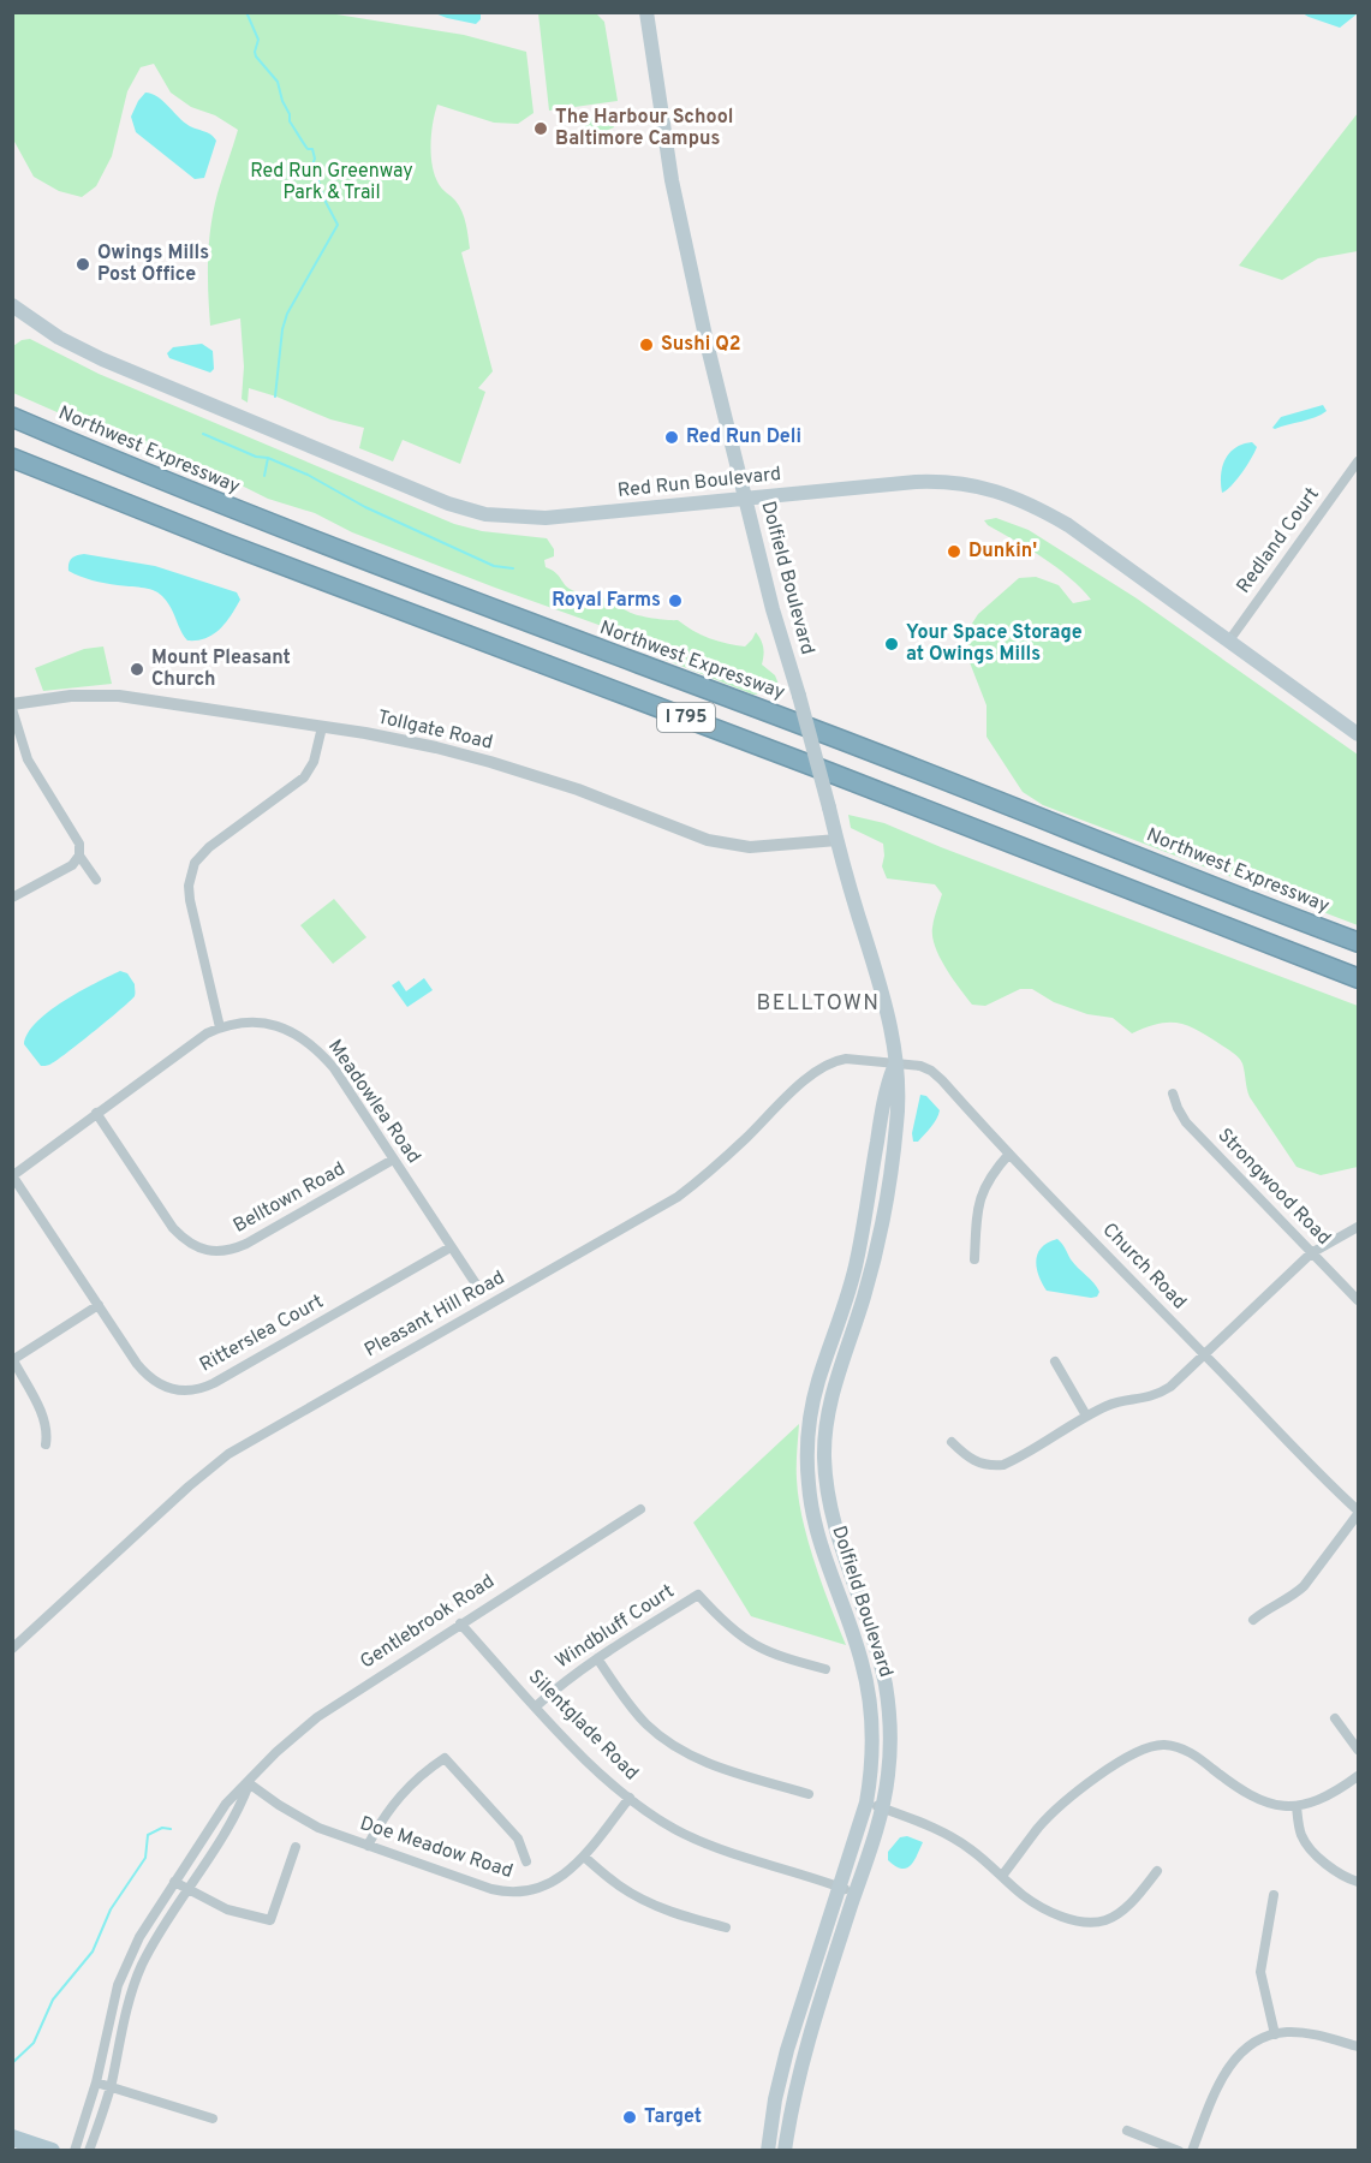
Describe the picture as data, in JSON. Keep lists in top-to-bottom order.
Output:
{
  "streets": {
    "highway": ["Northwest Expressway", "I 795"],
    "main road": ["Red Run Boulevard", "Dolfield Boulevard"],
    "street": [
      "Redland Court",
      "Tollgate Road",
      "Meadowlea Road",
      "Strongwood Road",
      "Belltown Road",
      "Church Road",
      "Pleasant Hill Road",
      "Ritterslea Court",
      "Gentlebrook Road",
      "Windbluff Court",
      "Silentglade Road",
      "Doe Meadow Road"
    ]
  },
  "crossings": [
    ["Red Run Boulevard", "Redland Court"],
    ["Red Run Boulevard", "Dolfield Boulevard"],
    ["Dolfield Boulevard", "Tollgate Road"],
    ["Dolfield Boulevard", "Church Road"],
    ["Dolfield Boulevard", "Pleasant Hill Road"],
    ["Dolfield Boulevard", "Silentglade Road"],
    ["Meadowlea Road", "Belltown Road"],
    ["Meadowlea Road", "Ritterslea Court"],
    ["Church Road", "Pleasant Hill Road"],
    ["Gentlebrook Road", "Silentglade Road"],
    ["Gentlebrook Road", "Doe Meadow Road"],
    ["Windbluff Court", "Silentglade Road"],
    ["Silentglade Road", "Doe Meadow Road"]
  ],
  "districts": ["BELLTOWN"],
  "parks": ["Red Run Greenway Park & Trail"],
  "places": [
    "The Harbour School Baltimore Campus",
    "Owings Mills Post Office",
    "Sushi Q2",
    "Red Run Deli",
    "Dunkin'",
    "Royal Farms",
    "Your Space Storage at Owings Mills",
    "Mount Pleasant Church",
    "Target"
  ]
}
